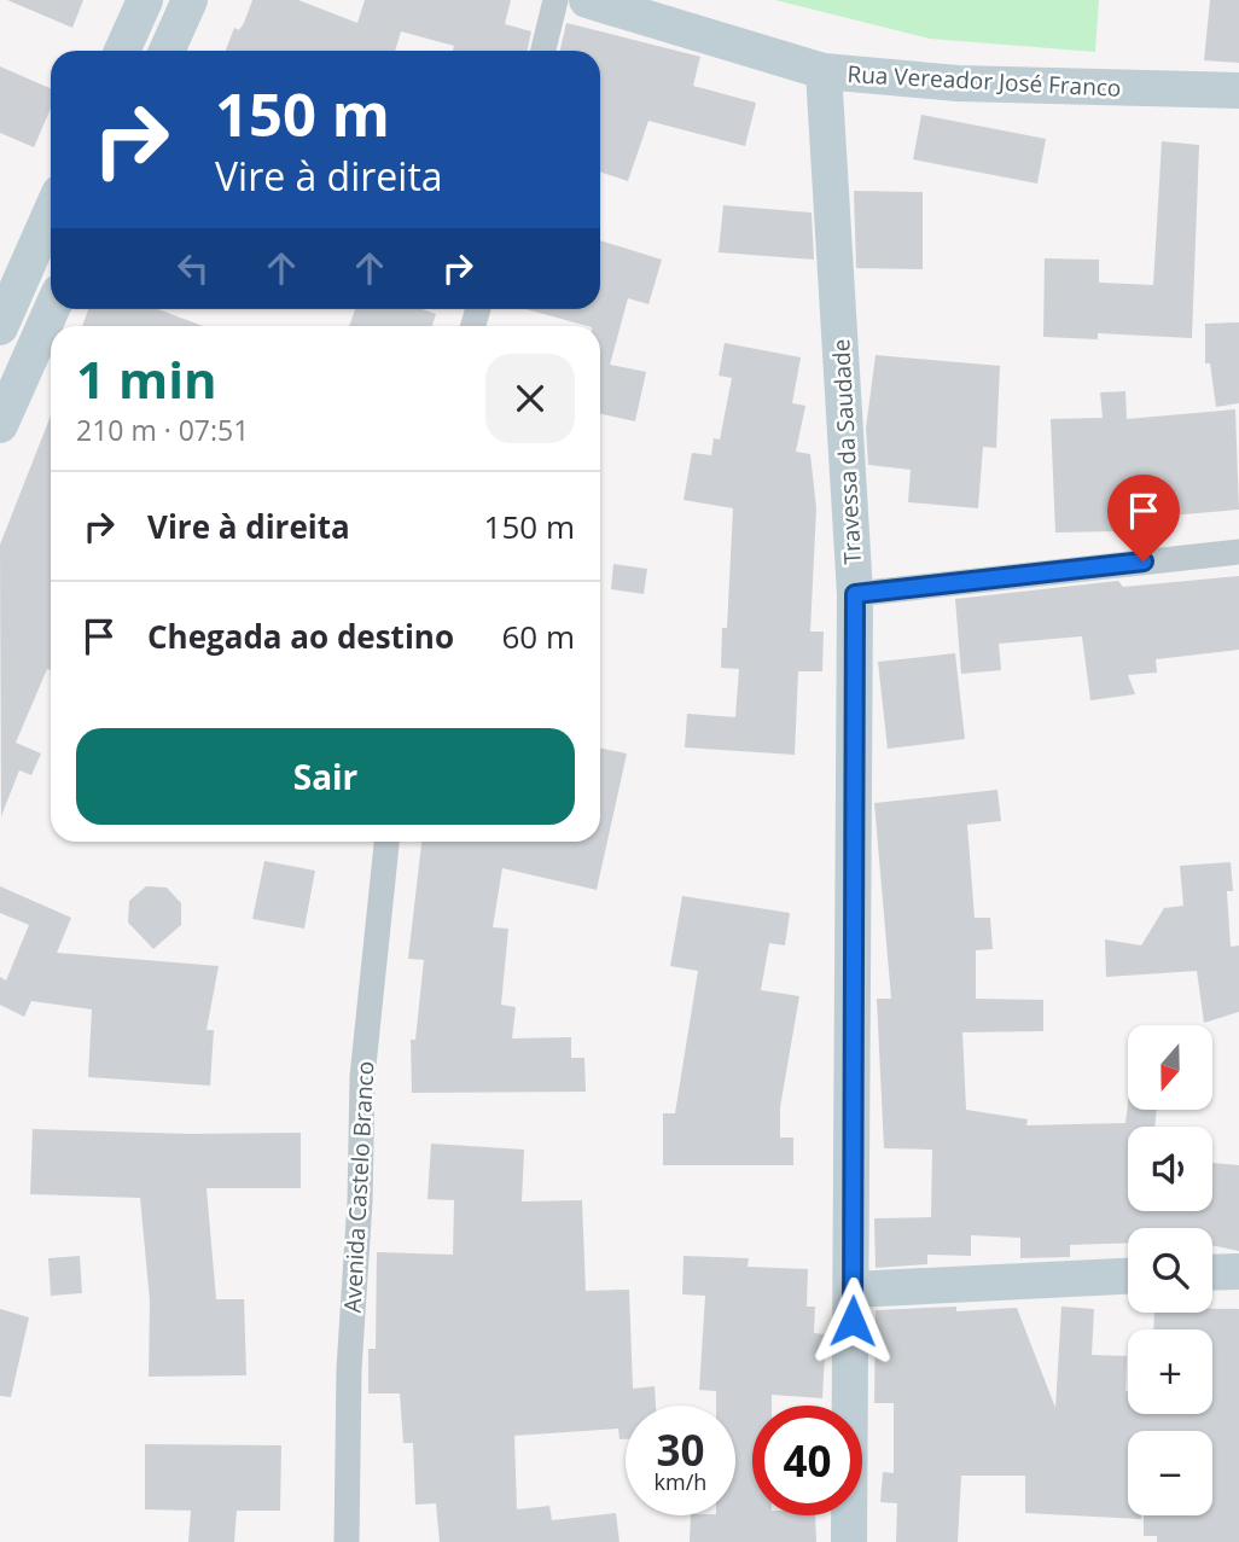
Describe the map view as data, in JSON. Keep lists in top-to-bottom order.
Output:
{
  "streets": {
    "street": ["Rua Vereador José Franco", "Travessa da Saudade", "Avenida Castelo Branco"]
  },
  "crossings": [
    ["Rua Vereador José Franco", "Travessa da Saudade"]
  ],
  "north": "bottom",
  "page": {
    "turn": ["150 m", "Vire à direita"],
    "heading": ["1 min", "210 m · 07:51"],
    "list": [
      {
        "name": "Vire à direita",
        "value": "150 m"
      },
      {
        "name": "Chegada ao destino",
        "value": "60 m"
      }
    ],
    "buttons": "Sair",
    "map_buttons": ["+", "−"],
    "speed": "30 km/h",
    "limit": "40"
  }
}
